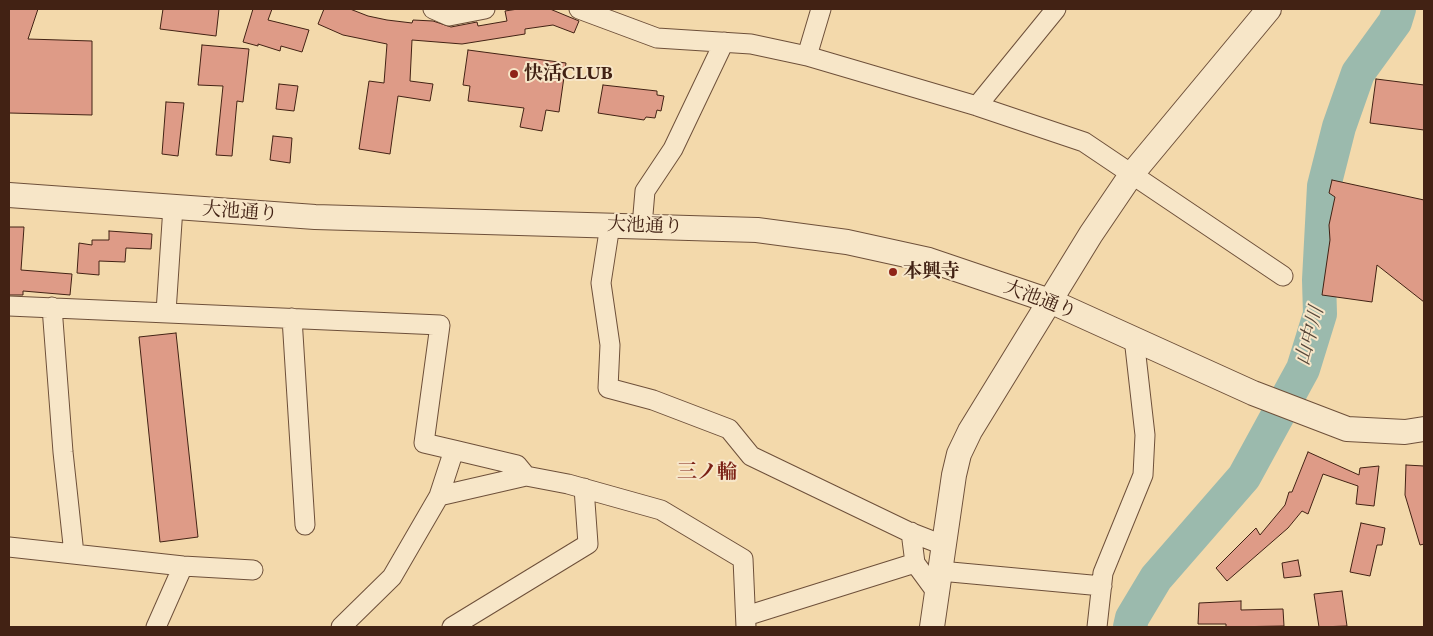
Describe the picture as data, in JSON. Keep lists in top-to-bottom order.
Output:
{
  "streets": {
    "street": ["大池通り"]
  },
  "districts": ["三ノ輪"],
  "water": ["山中川"],
  "places": ["快活CLUB", "本興寺"]
}
